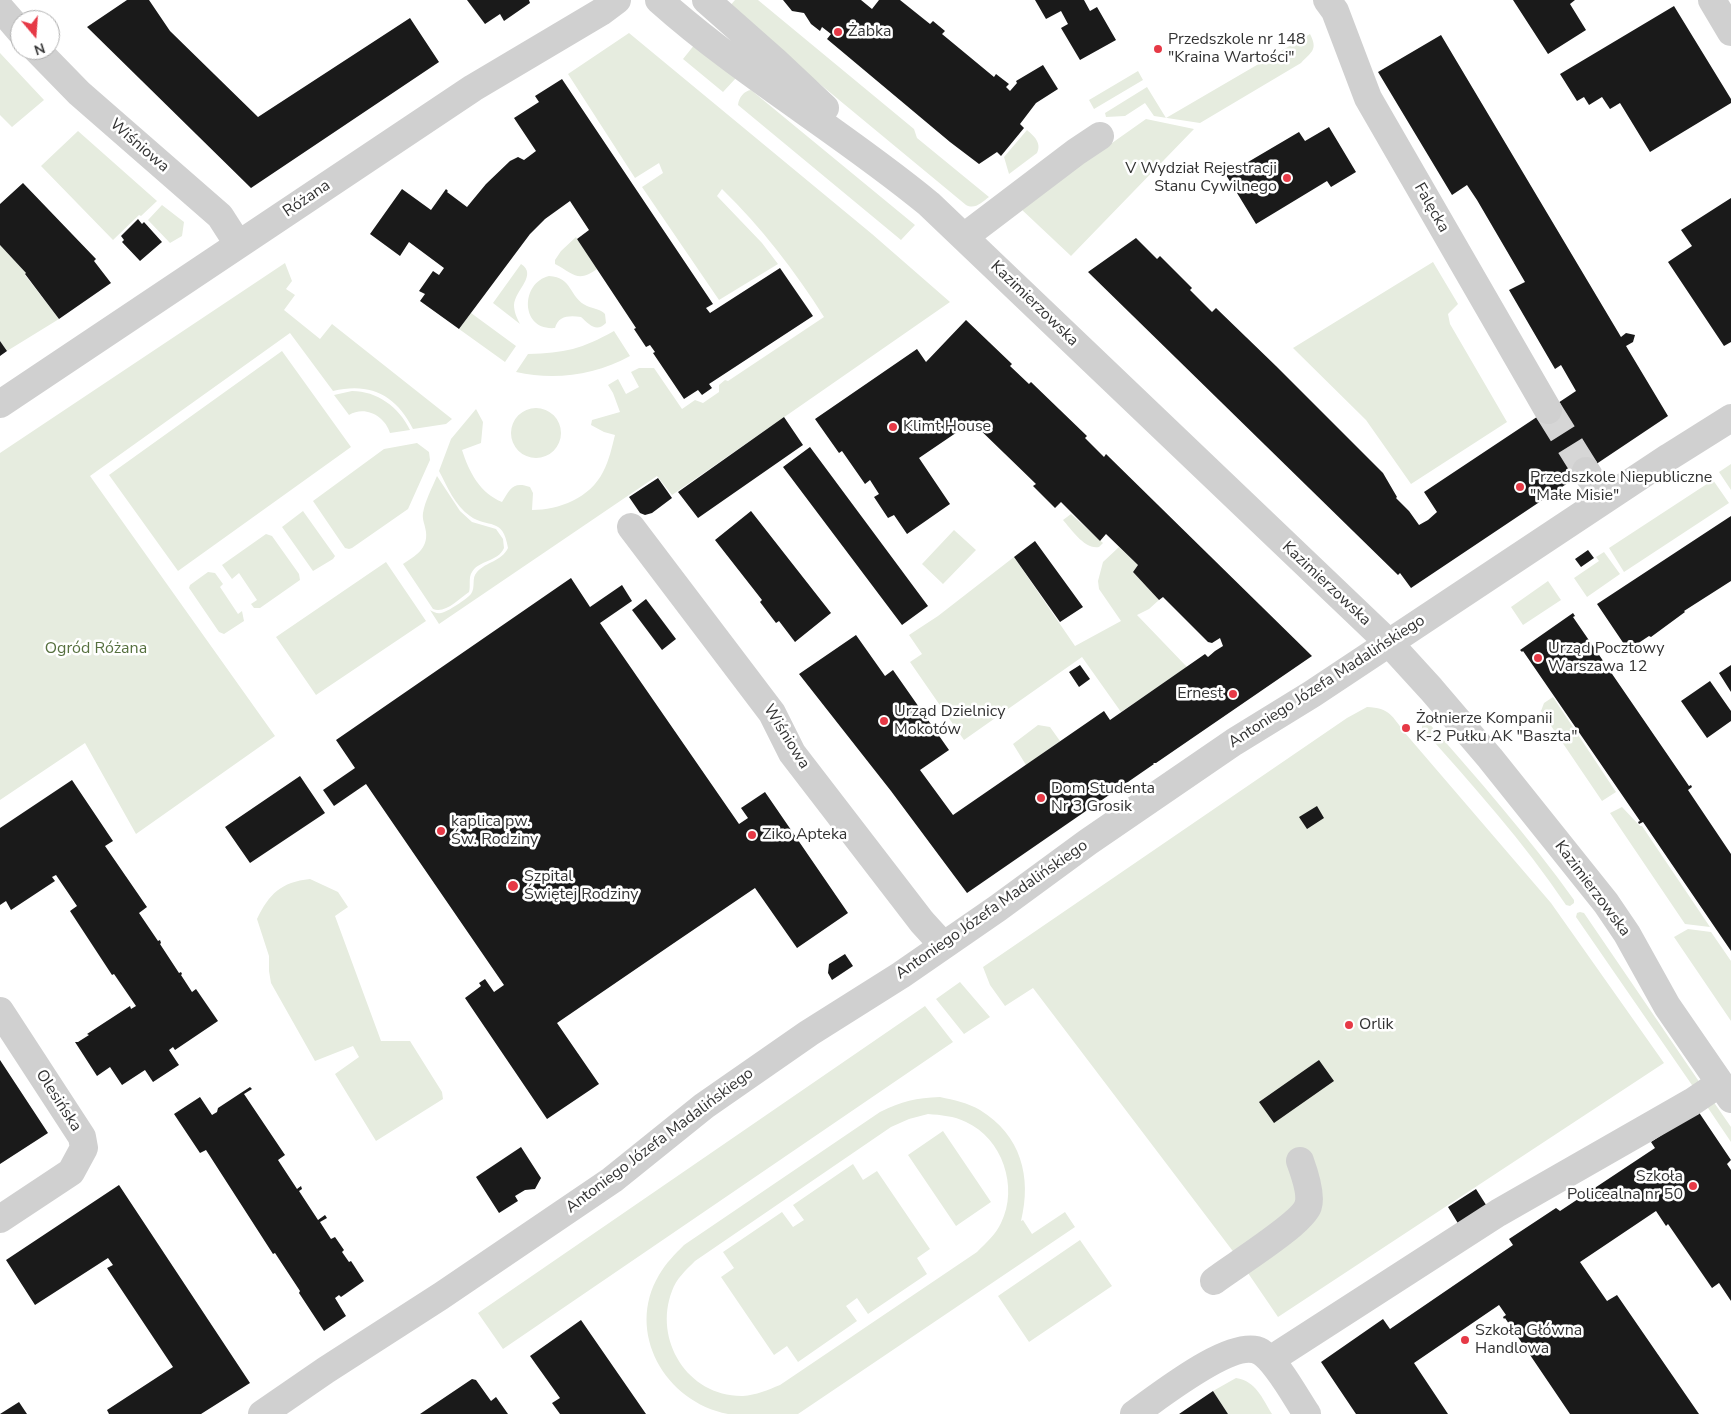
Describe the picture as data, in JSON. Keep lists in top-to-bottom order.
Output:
{
  "streets": {
    "street": [
      "Wiśniowa",
      "Różana",
      "Falęcka",
      "Kazimierzowska",
      "Antoniego Józefa Madalińskiego",
      "Olesińska"
    ]
  },
  "crossings": [
    ["Wiśniowa", "Różana"],
    ["Wiśniowa", "Antoniego Józefa Madalińskiego"],
    ["Kazimierzowska", "Antoniego Józefa Madalińskiego"]
  ],
  "parks": ["Ogród Różana"],
  "places": [
    "Żabka",
    "Przedszkole nr 148 \"Kraina Wartości\"",
    "V Wydział Rejestracji Stanu Cywilnego",
    "Klimt House",
    "Przedszkole Niepubliczne \"Małe Misie\"",
    "Urząd Pocztowy Warszawa 12",
    "Ernest",
    "Urząd Dzielnicy Mokotów",
    "Żołnierze Kompanii K-2 Pułku AK \"Baszta\"",
    "Dom Studenta Nr 3 Grosik",
    "kaplica pw. Św. Rodziny",
    "Ziko Apteka",
    "Szpital Świętej Rodziny",
    "Orlik",
    "Szkoła Policealna nr 50",
    "Szkoła Główna Handlowa"
  ],
  "north": "bottom"
}
